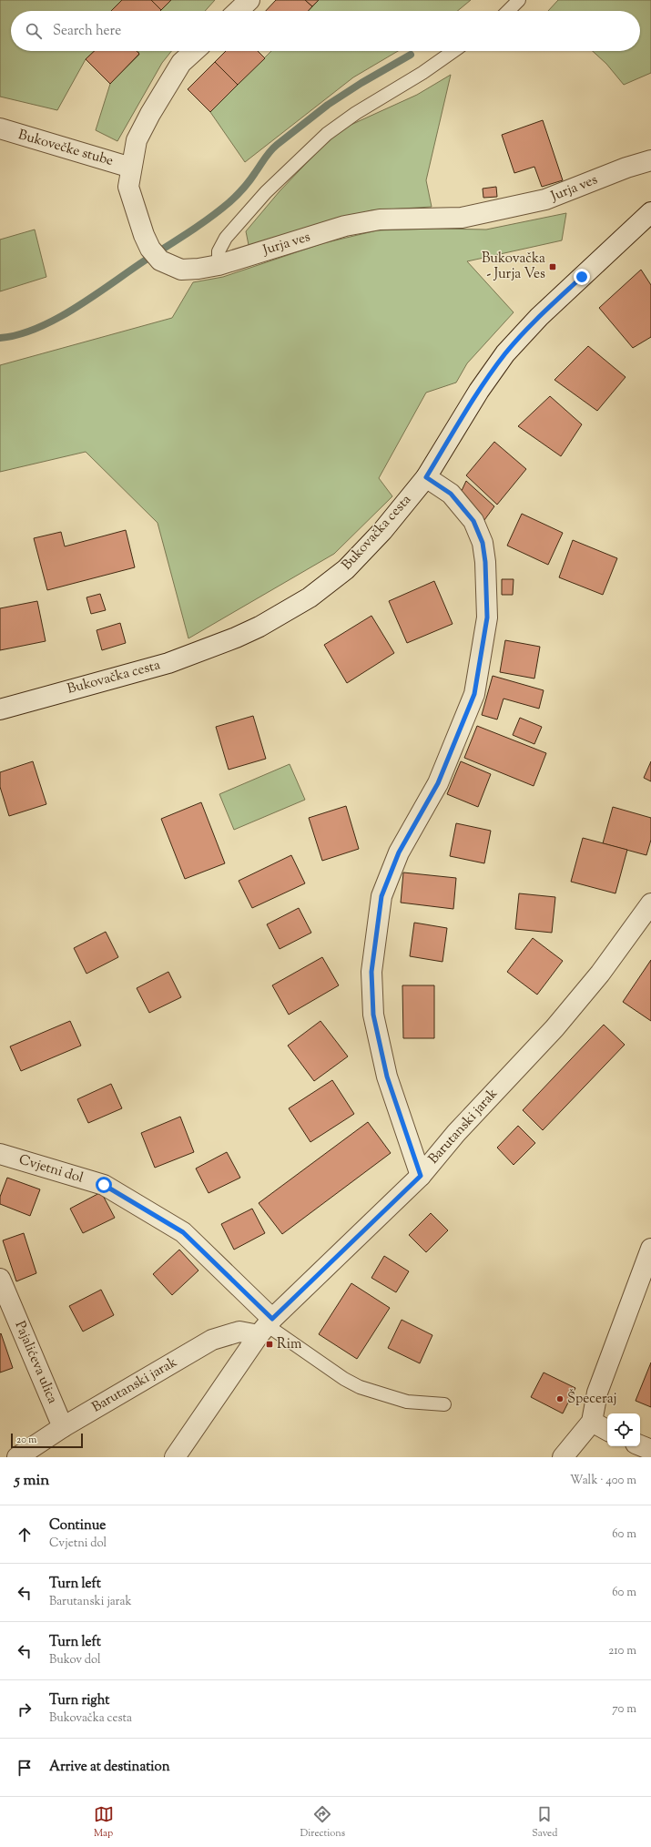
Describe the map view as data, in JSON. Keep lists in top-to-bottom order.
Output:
{
  "streets": {
    "street": [
      "Bukovečke stube",
      "Jurja ves",
      "Bukovačka cesta",
      "Barutanski jarak",
      "Cvjetni dol",
      "Pajalićeva ulica"
    ]
  },
  "crossings": [
    ["Bukovečke stube", "Jurja ves"],
    ["Barutanski jarak", "Cvjetni dol"],
    ["Barutanski jarak", "Pajalićeva ulica"]
  ],
  "places": {
    "transit": ["Bukovačka - Jurja Ves", "Rim"],
    "other": ["Špeceraj"]
  },
  "scale_bar": "20 m",
  "page": {
    "search": "Search here",
    "scale": "20 m",
    "heading": ["5 min", "Walk · 400 m"],
    "list": [
      ["Continue", "Cvjetni dol", "60 m"],
      ["Turn left", "Barutanski jarak", "60 m"],
      ["Turn left", "Bukov dol", "210 m"],
      ["Turn right", "Bukovačka cesta", "70 m"],
      "Arrive at destination"
    ],
    "nav": ["Map", "Directions", "Saved"]
  }
}
